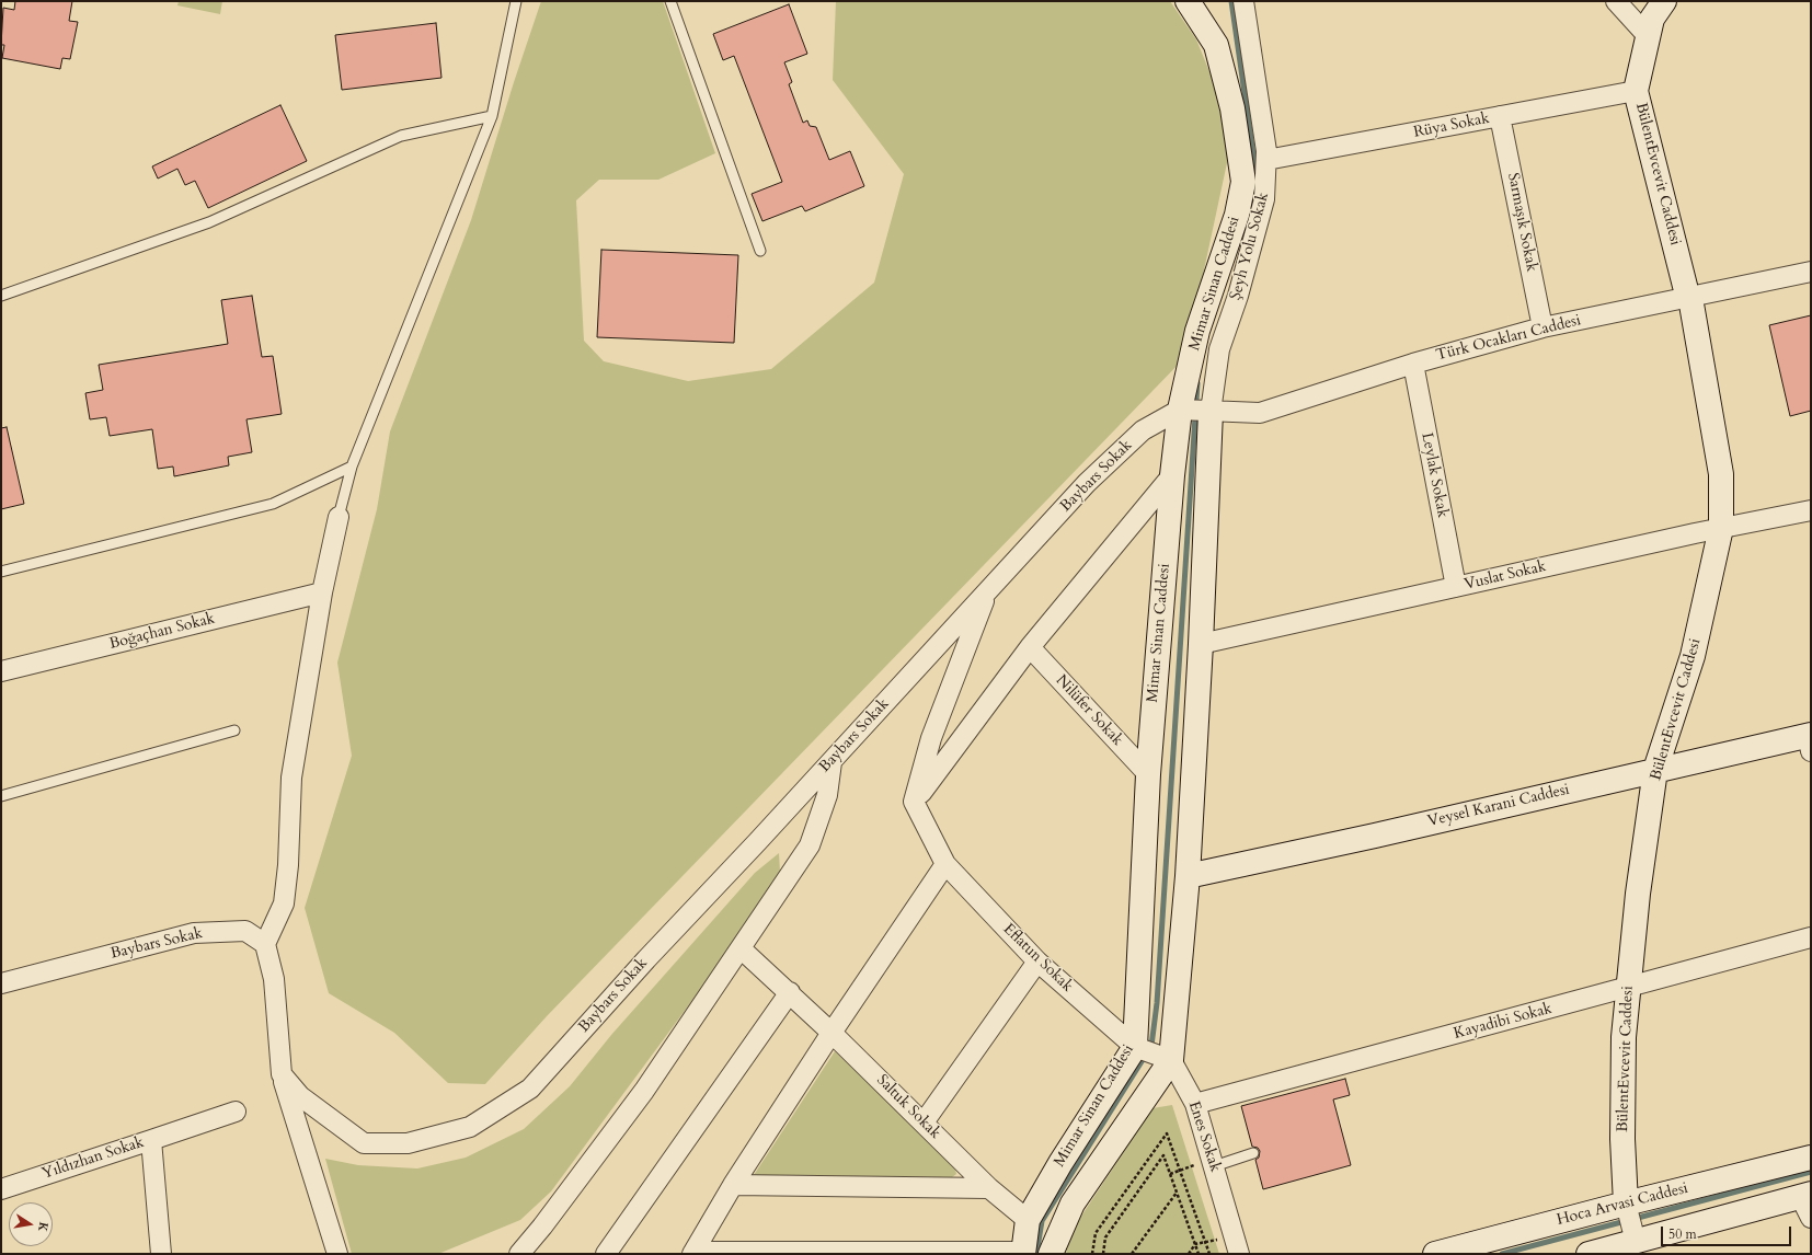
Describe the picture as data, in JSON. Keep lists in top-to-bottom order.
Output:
{
  "streets": {
    "street": [
      "Rüya Sokak",
      "BülentEvcevit Caddesi",
      "Sarmaşık Sokak",
      "Şeyh Yolu Sokak",
      "Mimar Sinan Caddesi",
      "Türk Ocakları Caddesi",
      "Leylak Sokak",
      "Baybars Sokak",
      "Vuslat Sokak",
      "Boğaçhan Sokak",
      "Nilüfer Sokak",
      "Veysel Karani Caddesi",
      "Eflatun Sokak",
      "Kayadibi Sokak",
      "Saltuk Sokak",
      "Enes Sokak",
      "Yıldızhan Sokak",
      "Hoca Arvasi Caddesi"
    ]
  },
  "crossings": [
    ["Rüya Sokak", "BülentEvcevit Caddesi"],
    ["Rüya Sokak", "Sarmaşık Sokak"],
    ["Rüya Sokak", "Şeyh Yolu Sokak"],
    ["BülentEvcevit Caddesi", "Türk Ocakları Caddesi"],
    ["BülentEvcevit Caddesi", "Vuslat Sokak"],
    ["BülentEvcevit Caddesi", "Veysel Karani Caddesi"],
    ["BülentEvcevit Caddesi", "Kayadibi Sokak"],
    ["BülentEvcevit Caddesi", "Hoca Arvasi Caddesi"],
    ["Sarmaşık Sokak", "Türk Ocakları Caddesi"],
    ["Şeyh Yolu Sokak", "Türk Ocakları Caddesi"],
    ["Mimar Sinan Caddesi", "Türk Ocakları Caddesi"],
    ["Mimar Sinan Caddesi", "Baybars Sokak"],
    ["Mimar Sinan Caddesi", "Nilüfer Sokak"],
    ["Mimar Sinan Caddesi", "Eflatun Sokak"],
    ["Mimar Sinan Caddesi", "Saltuk Sokak"],
    ["Türk Ocakları Caddesi", "Leylak Sokak"],
    ["Türk Ocakları Caddesi", "Baybars Sokak"],
    ["Leylak Sokak", "Vuslat Sokak"],
    ["Kayadibi Sokak", "Enes Sokak"]
  ],
  "scale_bar": "50 m",
  "north": "right"
}
